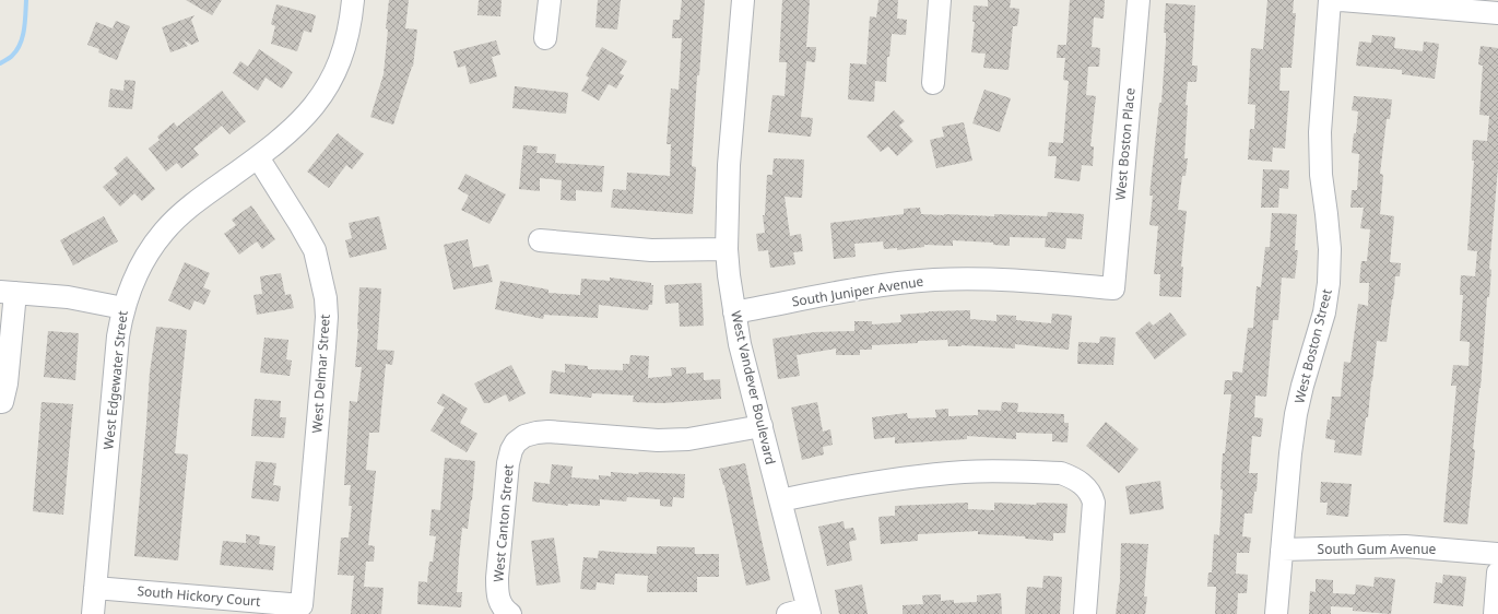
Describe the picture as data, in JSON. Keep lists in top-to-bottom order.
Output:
{
  "streets": {
    "street": [
      "West Boston Place",
      "South Juniper Avenue",
      "West Boston Street",
      "West Delmar Street",
      "West Edgewater Street",
      "West Vandever Boulevard",
      "West Canton Street",
      "South Gum Avenue",
      "South Hickory Court"
    ]
  },
  "crossings": [
    ["West Boston Place", "South Juniper Avenue"],
    ["South Juniper Avenue", "West Vandever Boulevard"],
    ["West Boston Street", "South Gum Avenue"],
    ["West Delmar Street", "West Edgewater Street"],
    ["West Delmar Street", "South Hickory Court"],
    ["West Edgewater Street", "South Hickory Court"],
    ["West Vandever Boulevard", "West Canton Street"]
  ]
}
